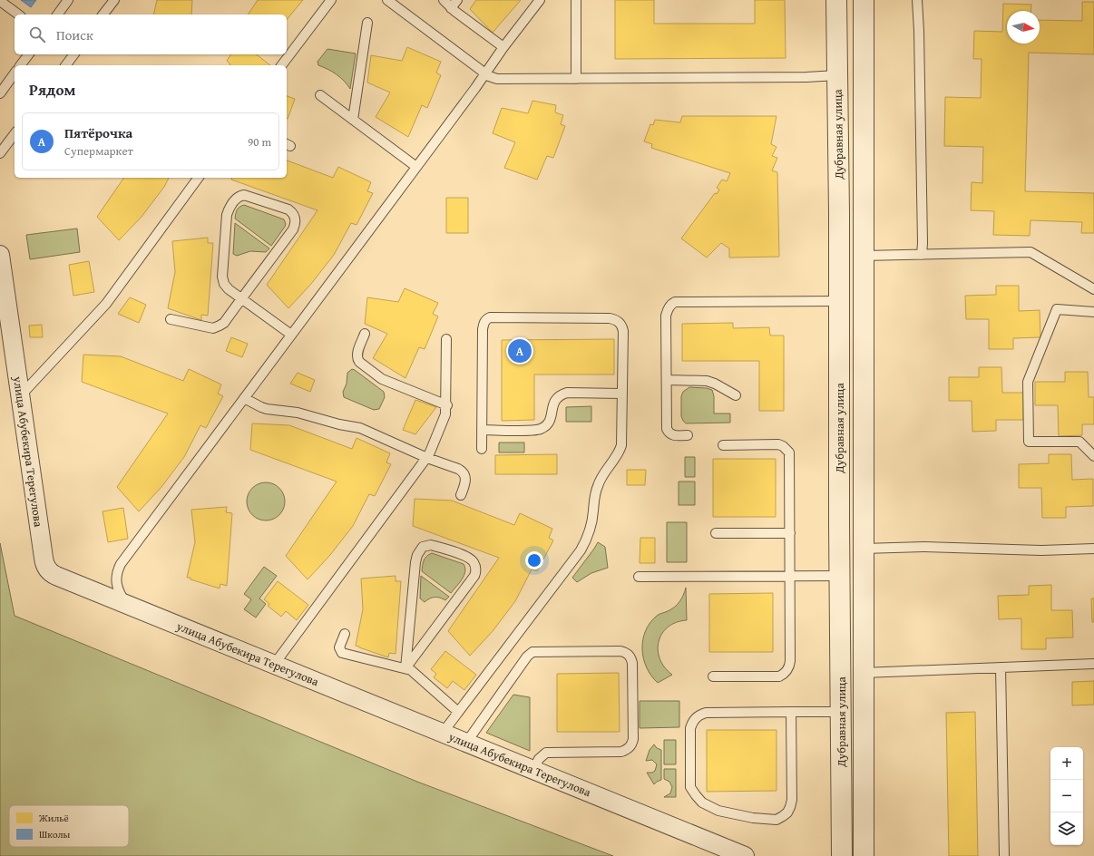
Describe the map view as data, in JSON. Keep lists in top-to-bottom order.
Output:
{
  "streets": {
    "street": ["Дубравная улица", "улица Абубекира Терегулова"]
  },
  "legend": ["Жильё", "Школы"],
  "north": "right",
  "page": {
    "search": "Поиск",
    "heading": "Рядом",
    "list": [
      {
        "mark": "A",
        "name": "Пятёрочка",
        "note": "Супермаркет",
        "value": "90 m"
      }
    ],
    "pins": "A",
    "map_buttons": ["+", "−"]
  }
}
